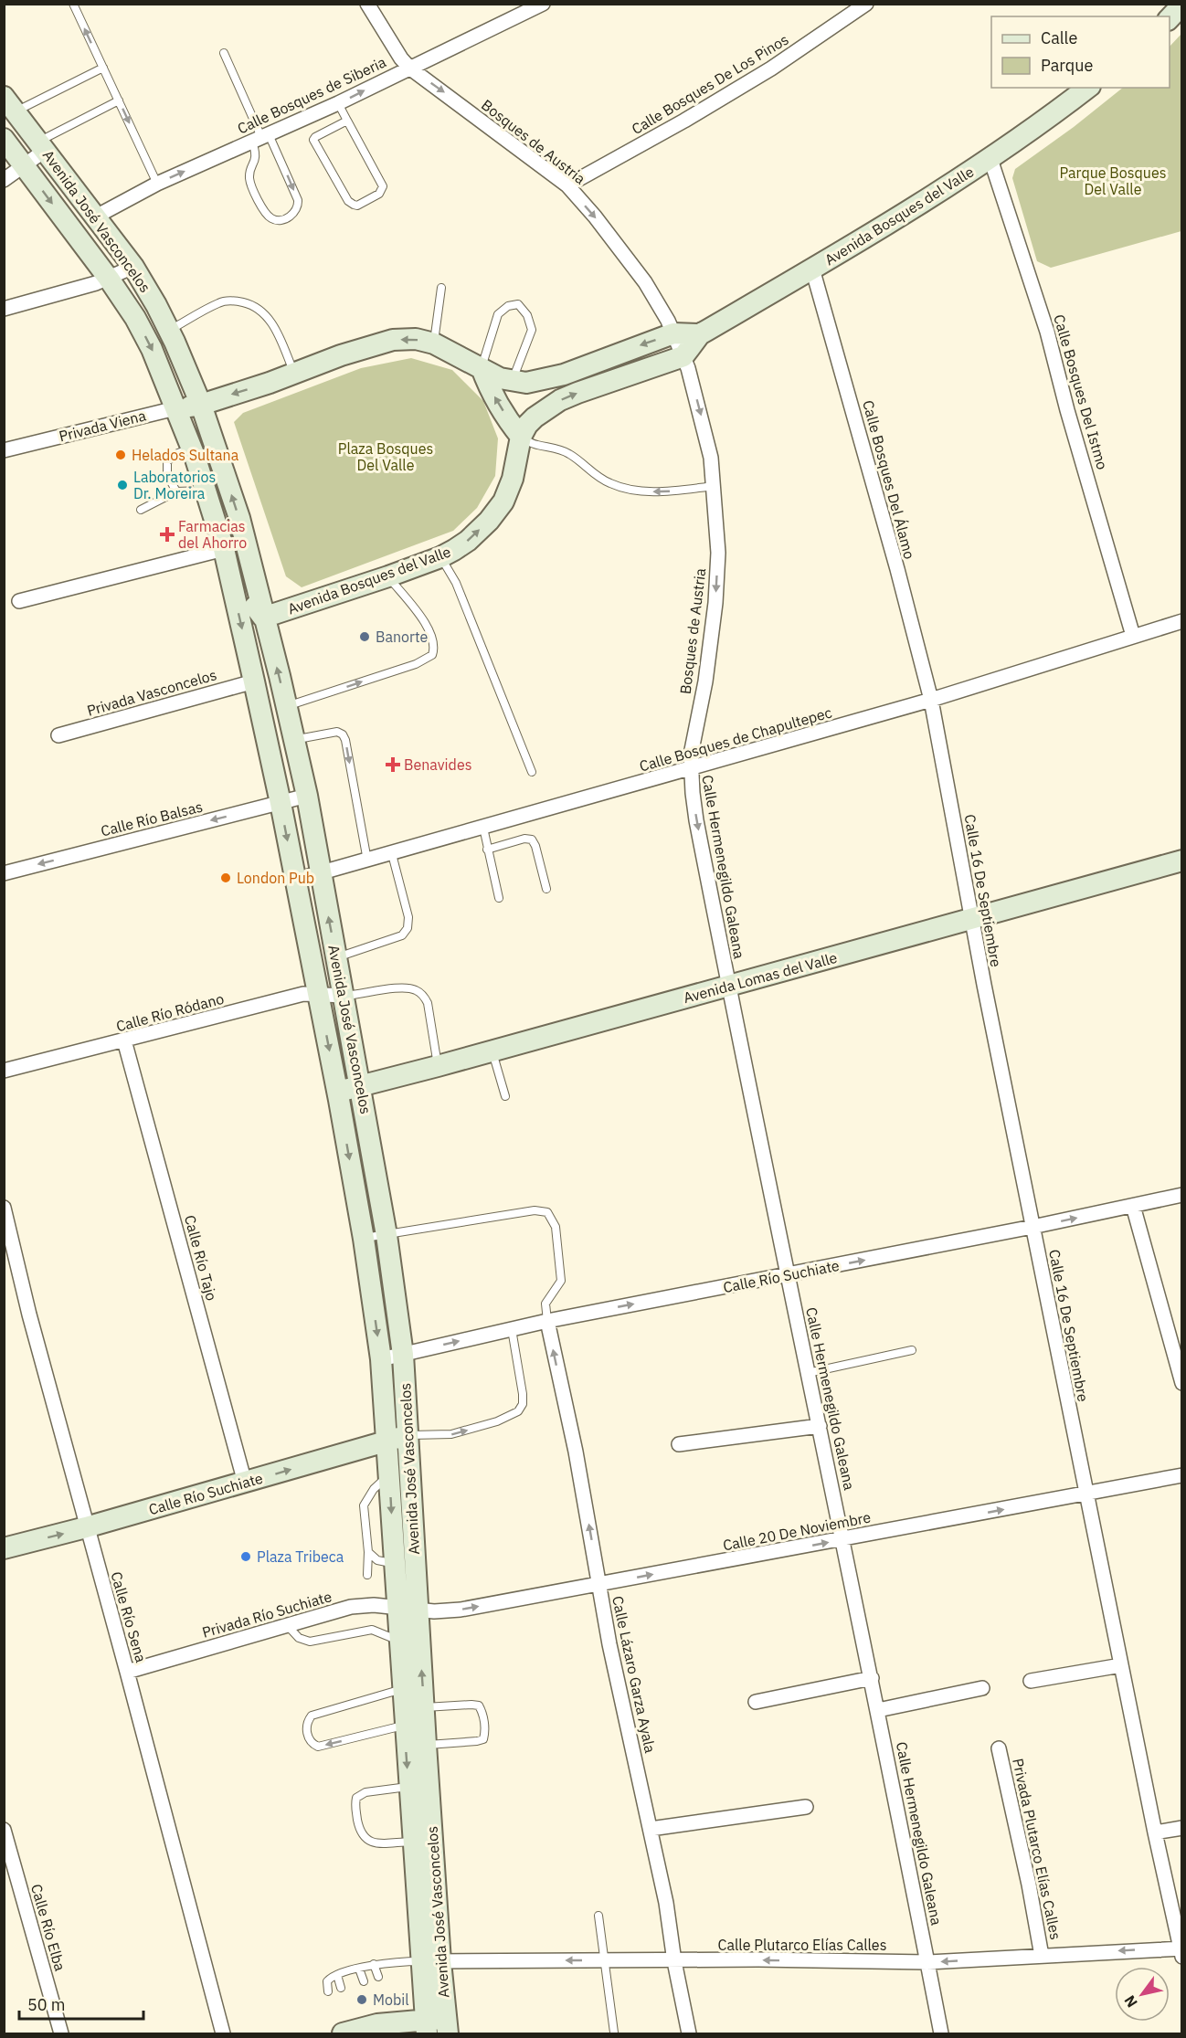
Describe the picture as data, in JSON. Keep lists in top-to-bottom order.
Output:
{
  "streets": {
    "main road": [
      "Avenida Bosques del Valle",
      "Avenida José Vasconcelos",
      "Privada Viena",
      "Avenida Lomas del Valle",
      "Calle Río Suchiate"
    ],
    "street": [
      "Calle Bosques De Los Pinos",
      "Calle Bosques de Siberia",
      "Bosques de Austria",
      "Calle Bosques Del Istmo",
      "Calle Bosques Del Álamo",
      "Privada Vasconcelos",
      "Calle Bosques de Chapultepec",
      "Calle Río Balsas",
      "Calle Hermenegildo Galeana",
      "Calle 16 De Septiembre",
      "Calle Río Ródano",
      "Calle Río Tajo",
      "Calle 20 De Noviembre",
      "Privada Río Suchiate",
      "Calle Río Sena",
      "Calle Lázaro Garza Ayala",
      "Privada Plutarco Elías Calles",
      "Calle Río Elba",
      "Calle Plutarco Elías Calles"
    ]
  },
  "crossings": [
    ["Calle Bosques De Los Pinos", "Bosques de Austria"],
    ["Calle Bosques de Siberia", "Bosques de Austria"],
    ["Calle Bosques de Siberia", "Avenida José Vasconcelos"],
    ["Bosques de Austria", "Avenida Bosques del Valle"],
    ["Bosques de Austria", "Calle Bosques de Chapultepec"],
    ["Bosques de Austria", "Calle Hermenegildo Galeana"],
    ["Avenida Bosques del Valle", "Avenida José Vasconcelos"],
    ["Avenida Bosques del Valle", "Calle Bosques Del Istmo"],
    ["Avenida Bosques del Valle", "Calle Bosques Del Álamo"],
    ["Avenida José Vasconcelos", "Privada Viena"],
    ["Avenida José Vasconcelos", "Privada Vasconcelos"],
    ["Avenida José Vasconcelos", "Calle Bosques de Chapultepec"],
    ["Avenida José Vasconcelos", "Calle Río Balsas"],
    ["Avenida José Vasconcelos", "Avenida Lomas del Valle"],
    ["Avenida José Vasconcelos", "Calle Río Ródano"],
    ["Avenida José Vasconcelos", "Calle Río Suchiate"],
    ["Avenida José Vasconcelos", "Calle 20 De Noviembre"],
    ["Avenida José Vasconcelos", "Privada Río Suchiate"],
    ["Avenida José Vasconcelos", "Calle Plutarco Elías Calles"],
    ["Calle Bosques Del Istmo", "Calle Bosques de Chapultepec"],
    ["Calle Bosques Del Álamo", "Calle Bosques de Chapultepec"],
    ["Calle Bosques Del Álamo", "Calle 16 De Septiembre"],
    ["Calle Bosques de Chapultepec", "Calle Hermenegildo Galeana"],
    ["Calle Bosques de Chapultepec", "Calle 16 De Septiembre"],
    ["Calle Hermenegildo Galeana", "Avenida Lomas del Valle"],
    ["Calle Hermenegildo Galeana", "Calle Río Suchiate"],
    ["Calle Hermenegildo Galeana", "Calle 20 De Noviembre"],
    ["Calle Hermenegildo Galeana", "Calle Plutarco Elías Calles"],
    ["Calle 16 De Septiembre", "Avenida Lomas del Valle"],
    ["Calle 16 De Septiembre", "Calle Río Suchiate"],
    ["Calle 16 De Septiembre", "Calle 20 De Noviembre"],
    ["Calle 16 De Septiembre", "Calle Plutarco Elías Calles"],
    ["Calle Río Ródano", "Calle Río Tajo"],
    ["Calle Río Tajo", "Calle Río Suchiate"],
    ["Calle Río Suchiate", "Calle Río Sena"],
    ["Calle Río Suchiate", "Calle Lázaro Garza Ayala"],
    ["Calle 20 De Noviembre", "Privada Río Suchiate"],
    ["Calle 20 De Noviembre", "Calle Lázaro Garza Ayala"],
    ["Privada Río Suchiate", "Calle Río Sena"],
    ["Calle Lázaro Garza Ayala", "Calle Plutarco Elías Calles"],
    ["Privada Plutarco Elías Calles", "Calle Plutarco Elías Calles"]
  ],
  "one_way": [
    "Calle Bosques de Siberia",
    "Bosques de Austria",
    "Calle Río Balsas",
    "Calle Río Suchiate",
    "Calle 20 De Noviembre",
    "Calle Lázaro Garza Ayala",
    "Calle Plutarco Elías Calles"
  ],
  "parks": ["Parque Bosques Del Valle", "Plaza Bosques Del Valle"],
  "places": {
    "other": [
      "Helados Sultana",
      "Laboratorios Dr. Moreira",
      "Banorte",
      "London Pub",
      "Plaza Tribeca",
      "Mobil"
    ],
    "health": ["Farmacias del Ahorro", "Benavides"]
  },
  "legend": ["Calle", "Parque"],
  "scale_bar": "50 m",
  "north": "bottom left"
}
